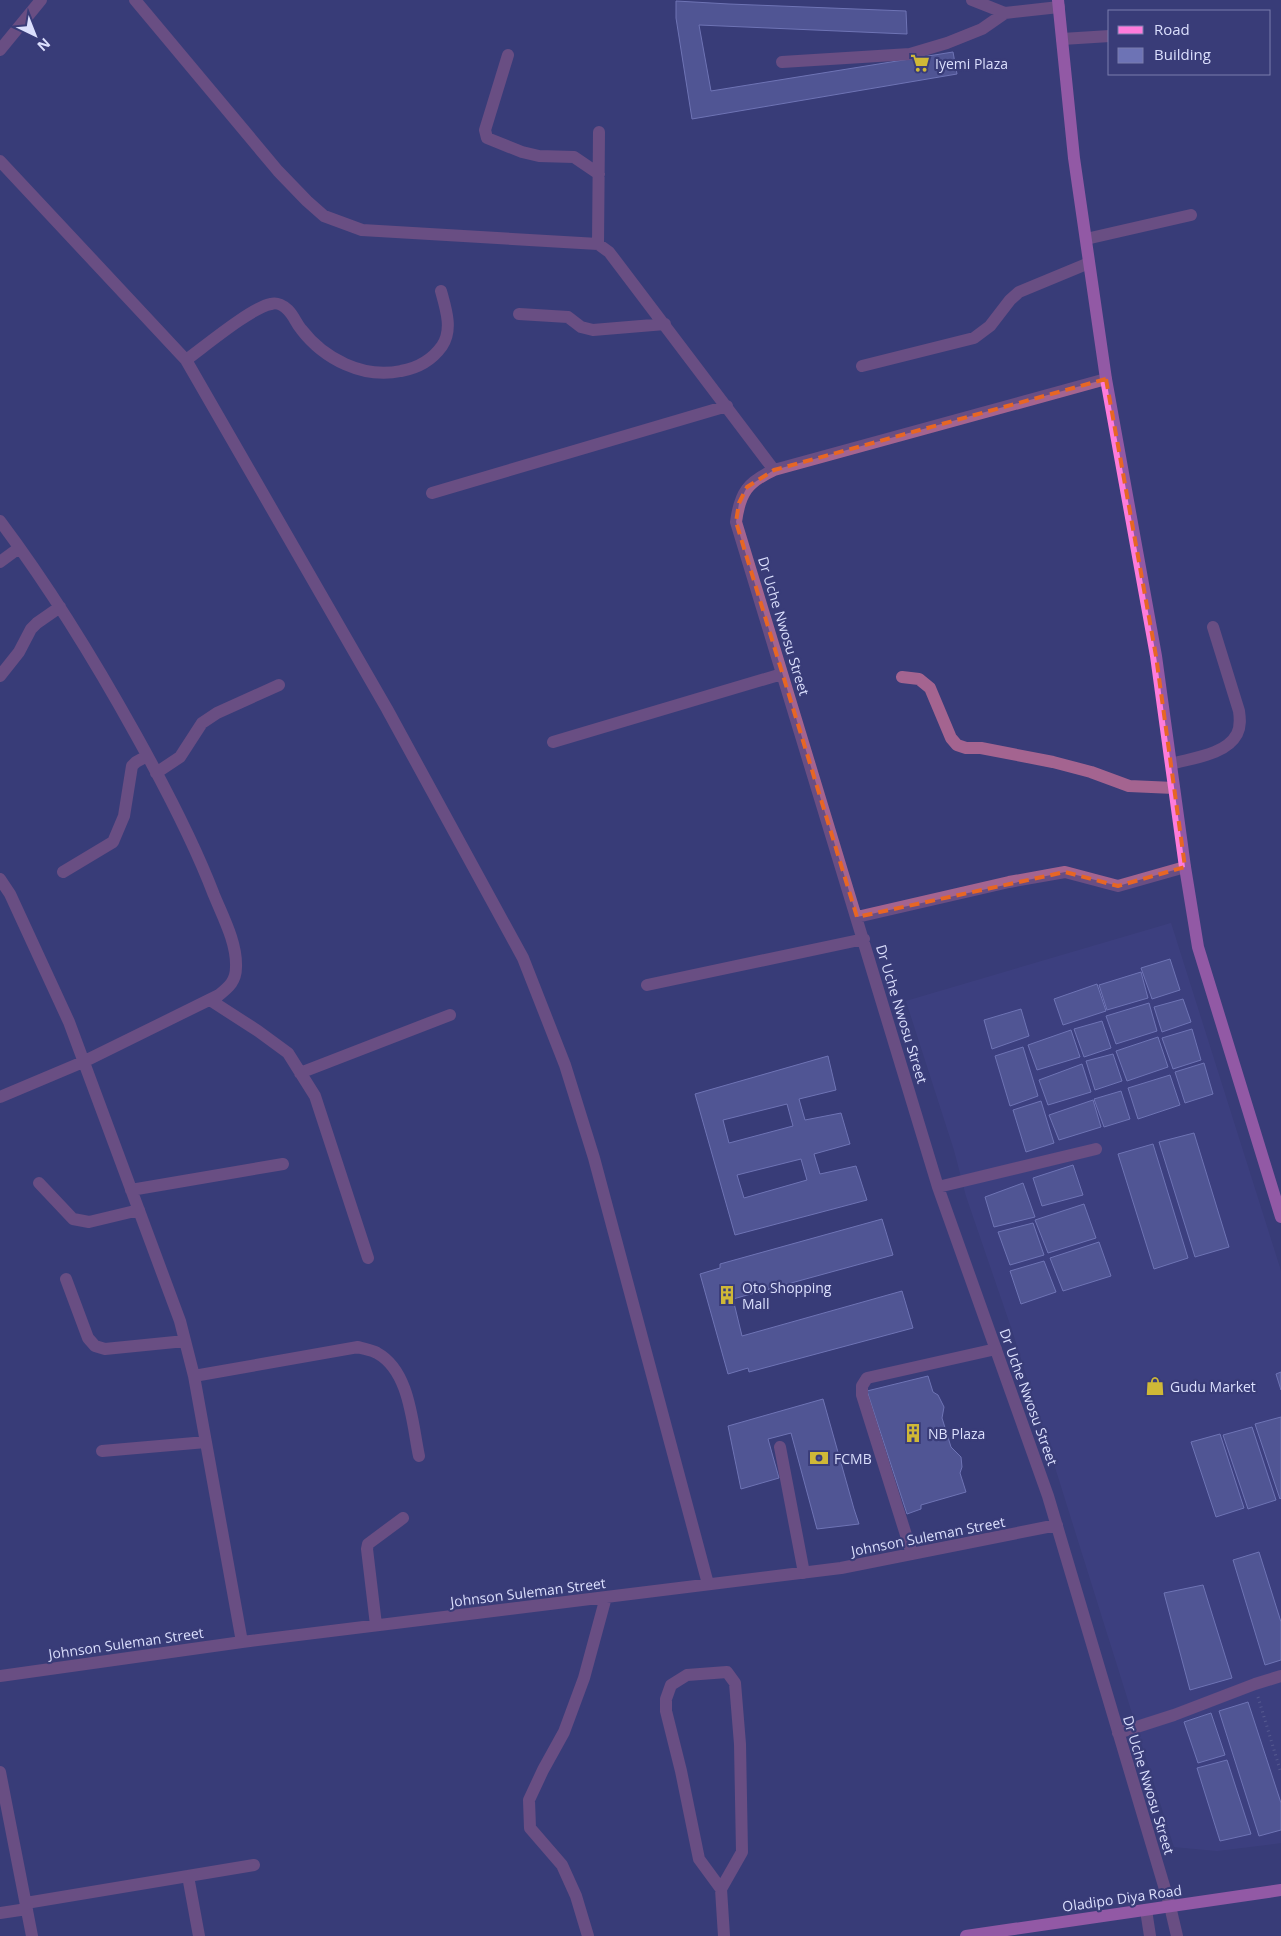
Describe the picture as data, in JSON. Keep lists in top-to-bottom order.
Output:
{
  "streets": {
    "main road": ["Oladipo Diya Road"],
    "street": ["Dr Uche Nwosu Street", "Johnson Suleman Street"]
  },
  "crossings": [
    ["Dr Uche Nwosu Street", "Johnson Suleman Street"],
    ["Dr Uche Nwosu Street", "Oladipo Diya Road"]
  ],
  "places": {
    "supermarket": ["Iyemi Plaza"],
    "building": ["Oto Shopping Mall", "NB Plaza"],
    "shop": ["Gudu Market"],
    "bank": ["FCMB"]
  },
  "legend": ["Road", "Building"],
  "north": "bottom right"
}
